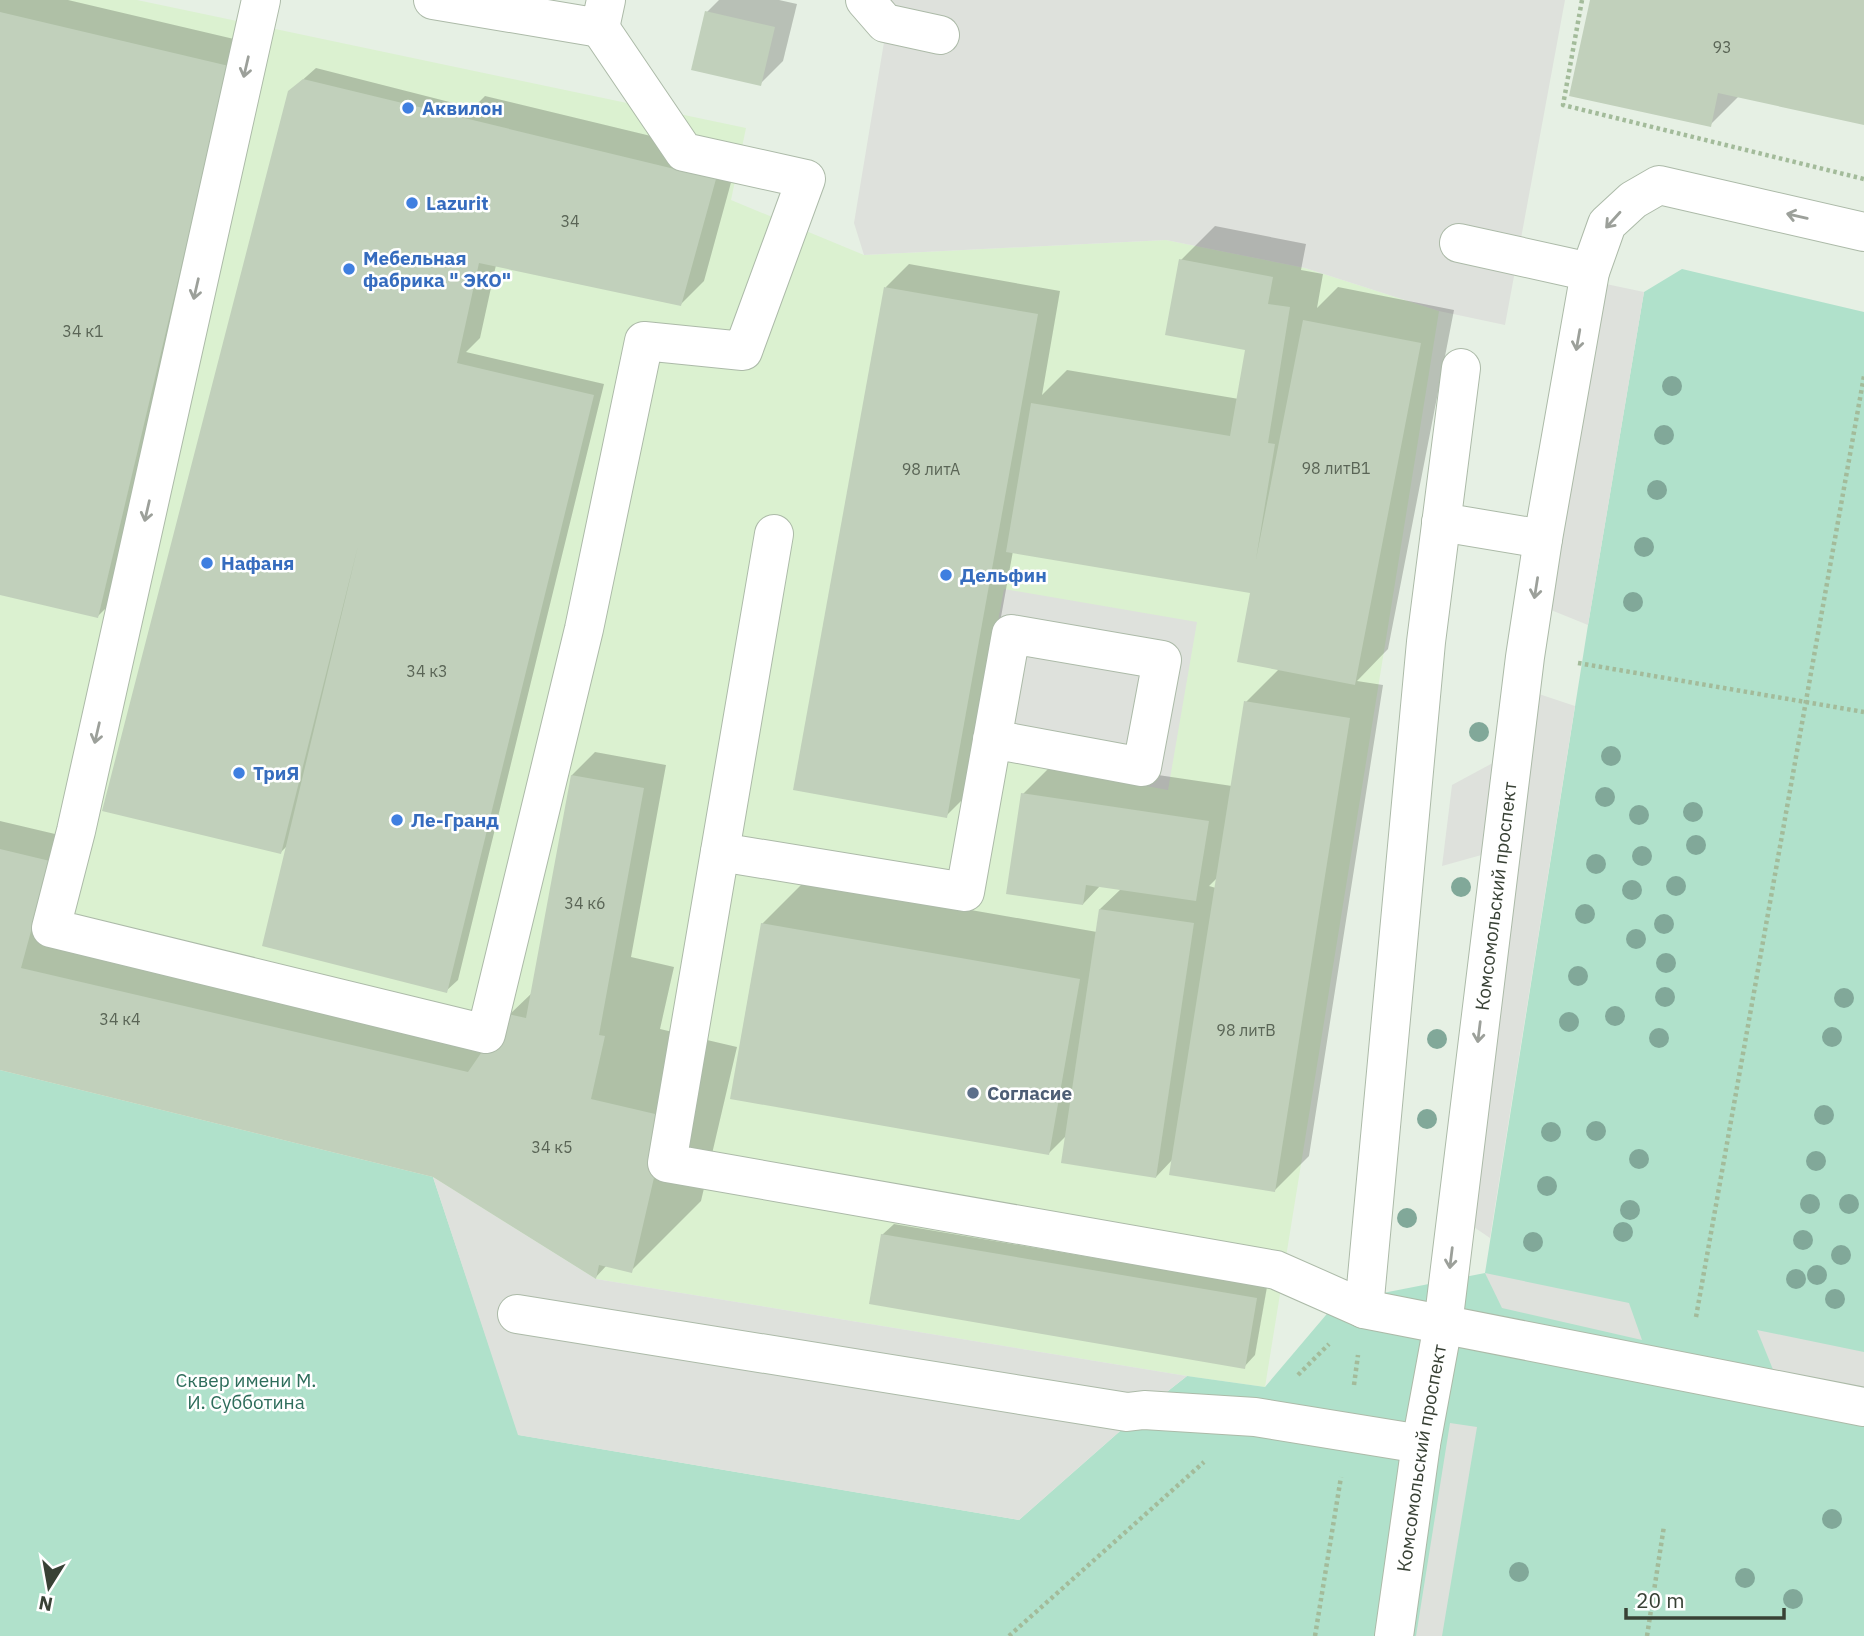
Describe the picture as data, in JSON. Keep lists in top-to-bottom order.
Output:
{
  "streets": {
    "lane": ["Комсомольский проспект"]
  },
  "parks": ["Сквер имени М. И. Субботина"],
  "places": [
    "Аквилон",
    "Lazurit",
    "Мебельная фабрика \" ЭКО\"",
    "Нафаня",
    "Дельфин",
    "ТриЯ",
    "Ле-Гранд",
    "Согласие"
  ],
  "house_numbers": [
    "93",
    "34",
    "34 к1",
    "98 литВ1",
    "98 литА",
    "34 к3",
    "34 к6",
    "34 к4",
    "98 литВ",
    "34 к5"
  ],
  "scale_bar": "20 m",
  "north": "bottom"
}
